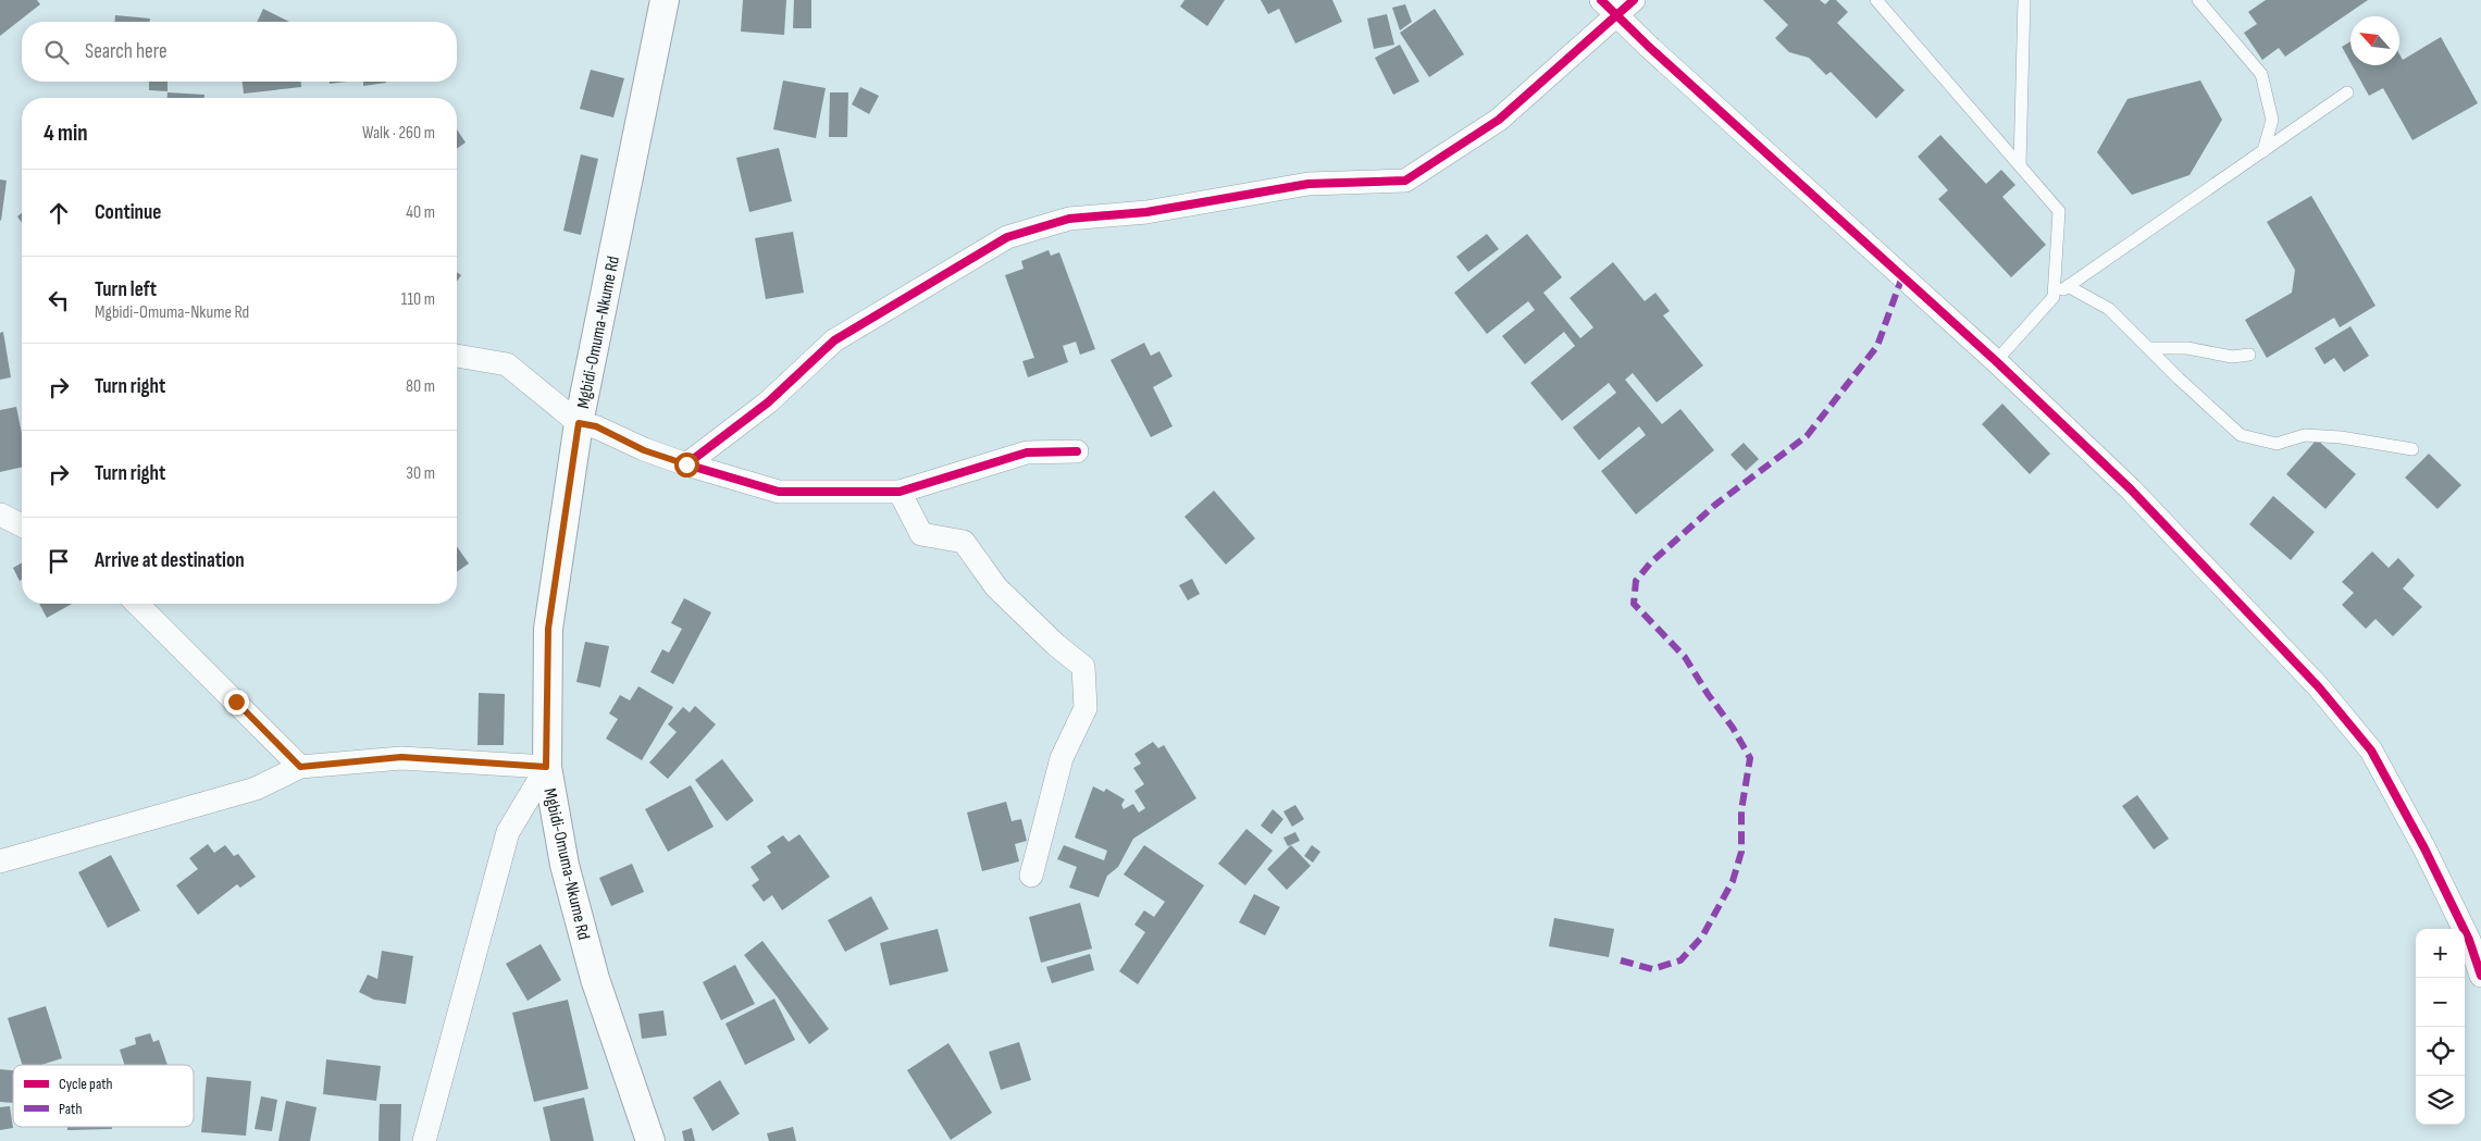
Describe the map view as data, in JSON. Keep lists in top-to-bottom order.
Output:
{
  "streets": {
    "street": ["Mgbidi-Omuma-Nkume Rd"]
  },
  "legend": ["Cycle path", "Path"],
  "north": "top left",
  "page": {
    "search": "Search here",
    "heading": ["4 min", "Walk · 260 m"],
    "list": [
      ["Continue", "40 m"],
      ["Turn left", "Mgbidi-Omuma-Nkume Rd", "110 m"],
      ["Turn right", "80 m"],
      ["Turn right", "30 m"],
      "Arrive at destination"
    ],
    "map_buttons": ["+", "−"]
  }
}
